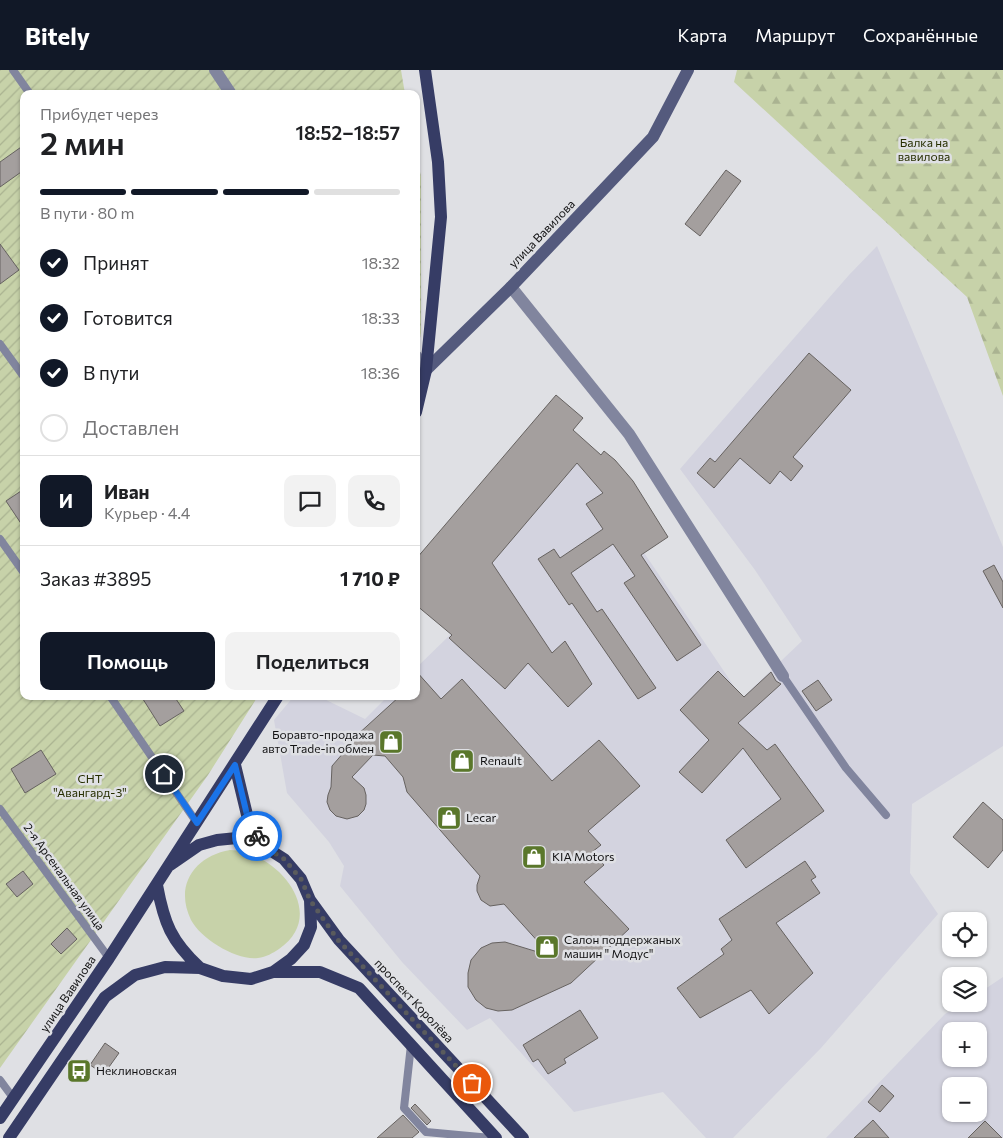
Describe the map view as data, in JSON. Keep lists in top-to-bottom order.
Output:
{
  "streets": {
    "main road": ["улица Вавилова", "проспект Королёва"],
    "lane": ["2-я Арсенальная улица"]
  },
  "crossings": [
    ["улица Вавилова", "2-я Арсенальная улица"],
    ["улица Вавилова", "проспект Королёва"]
  ],
  "parks": ["Балка на вавилова", "СНТ \"Авангард-3\""],
  "places": {
    "shop": [
      "Боравто-продажа авто Trade-in обмен",
      "Renault",
      "Lecar",
      "KIA Motors",
      "Салон поддержаных машин \" Модус\""
    ],
    "bus stop": ["Неклиновская"]
  },
  "page": {
    "header": "Bitely",
    "nav": ["Карта", "Маршрут", "Сохранённые"],
    "heading": ["2 мин", "Прибудет через", "18:52–18:57"],
    "panel": [
      "Иван",
      "Курьер · 4.4",
      "Заказ #3895",
      "1 710 ₽"
    ],
    "bar": "В пути · 80 m",
    "list": [
      ["Принят", "18:32"],
      ["Готовится", "18:33"],
      ["В пути", "18:36"],
      "Доставлен"
    ],
    "round": "И",
    "buttons": ["Помощь", "Поделиться"],
    "map_buttons": ["+", "−"]
  }
}
